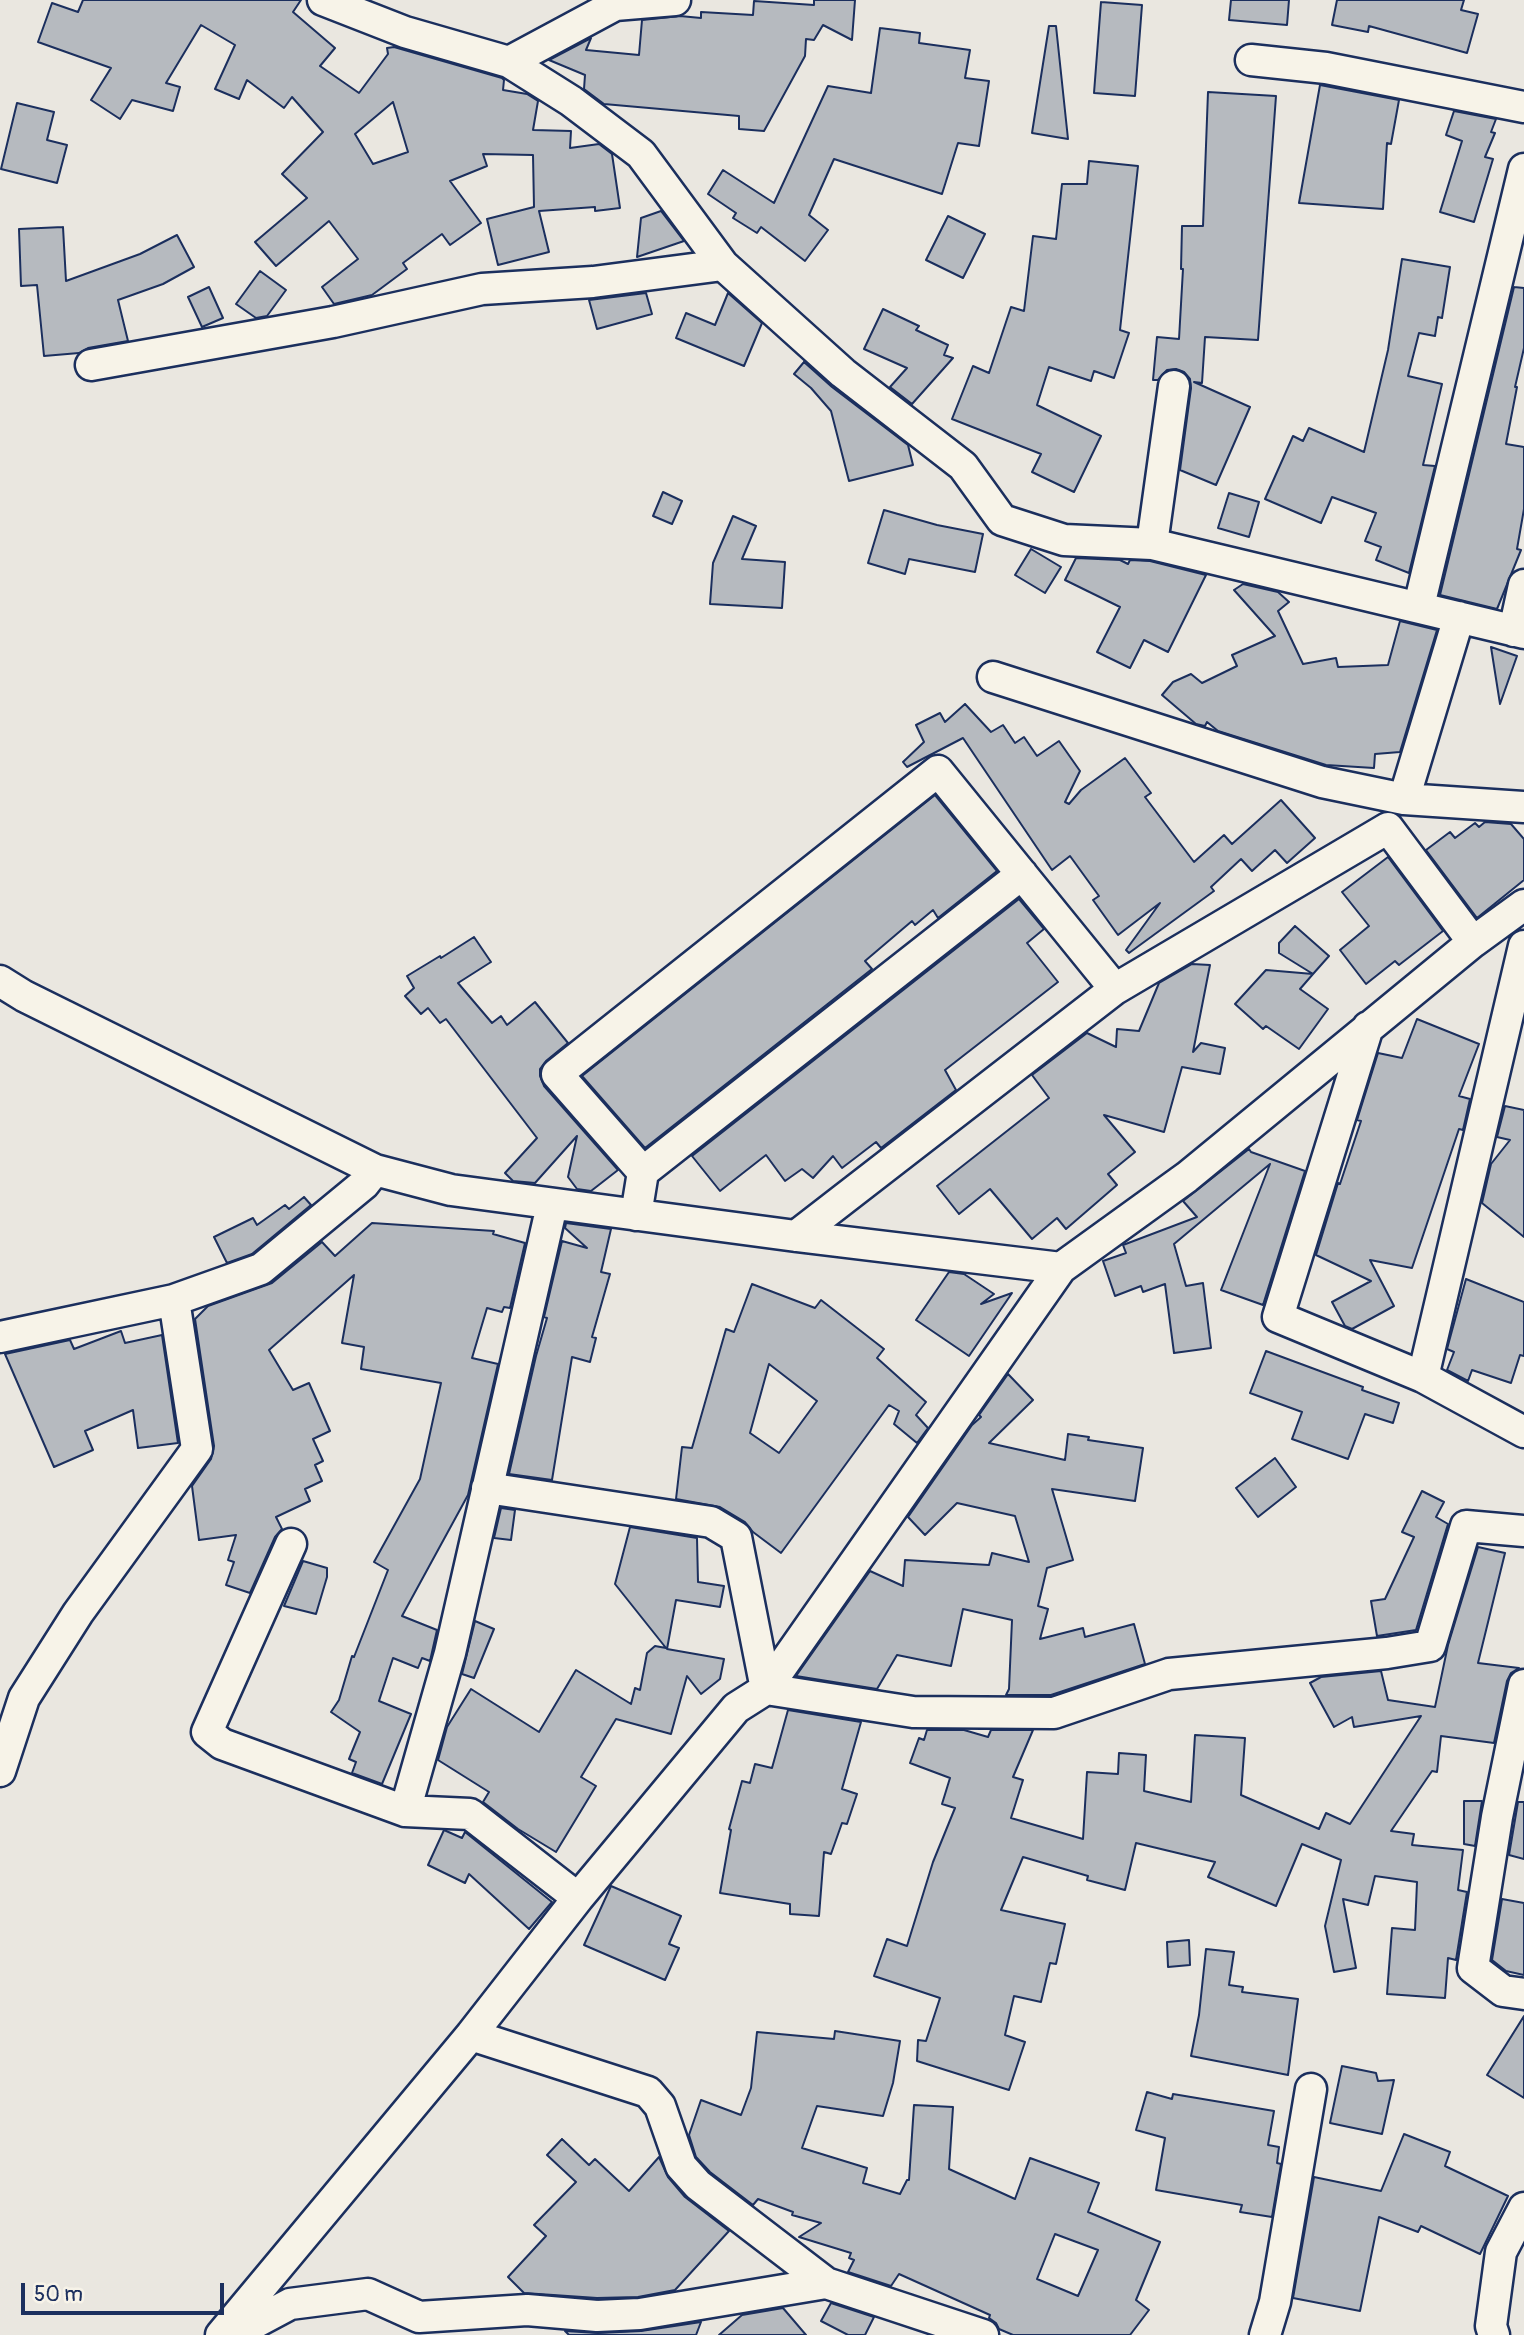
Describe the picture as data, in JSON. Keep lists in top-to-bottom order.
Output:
{
  "scale_bar": "50 m"
}
